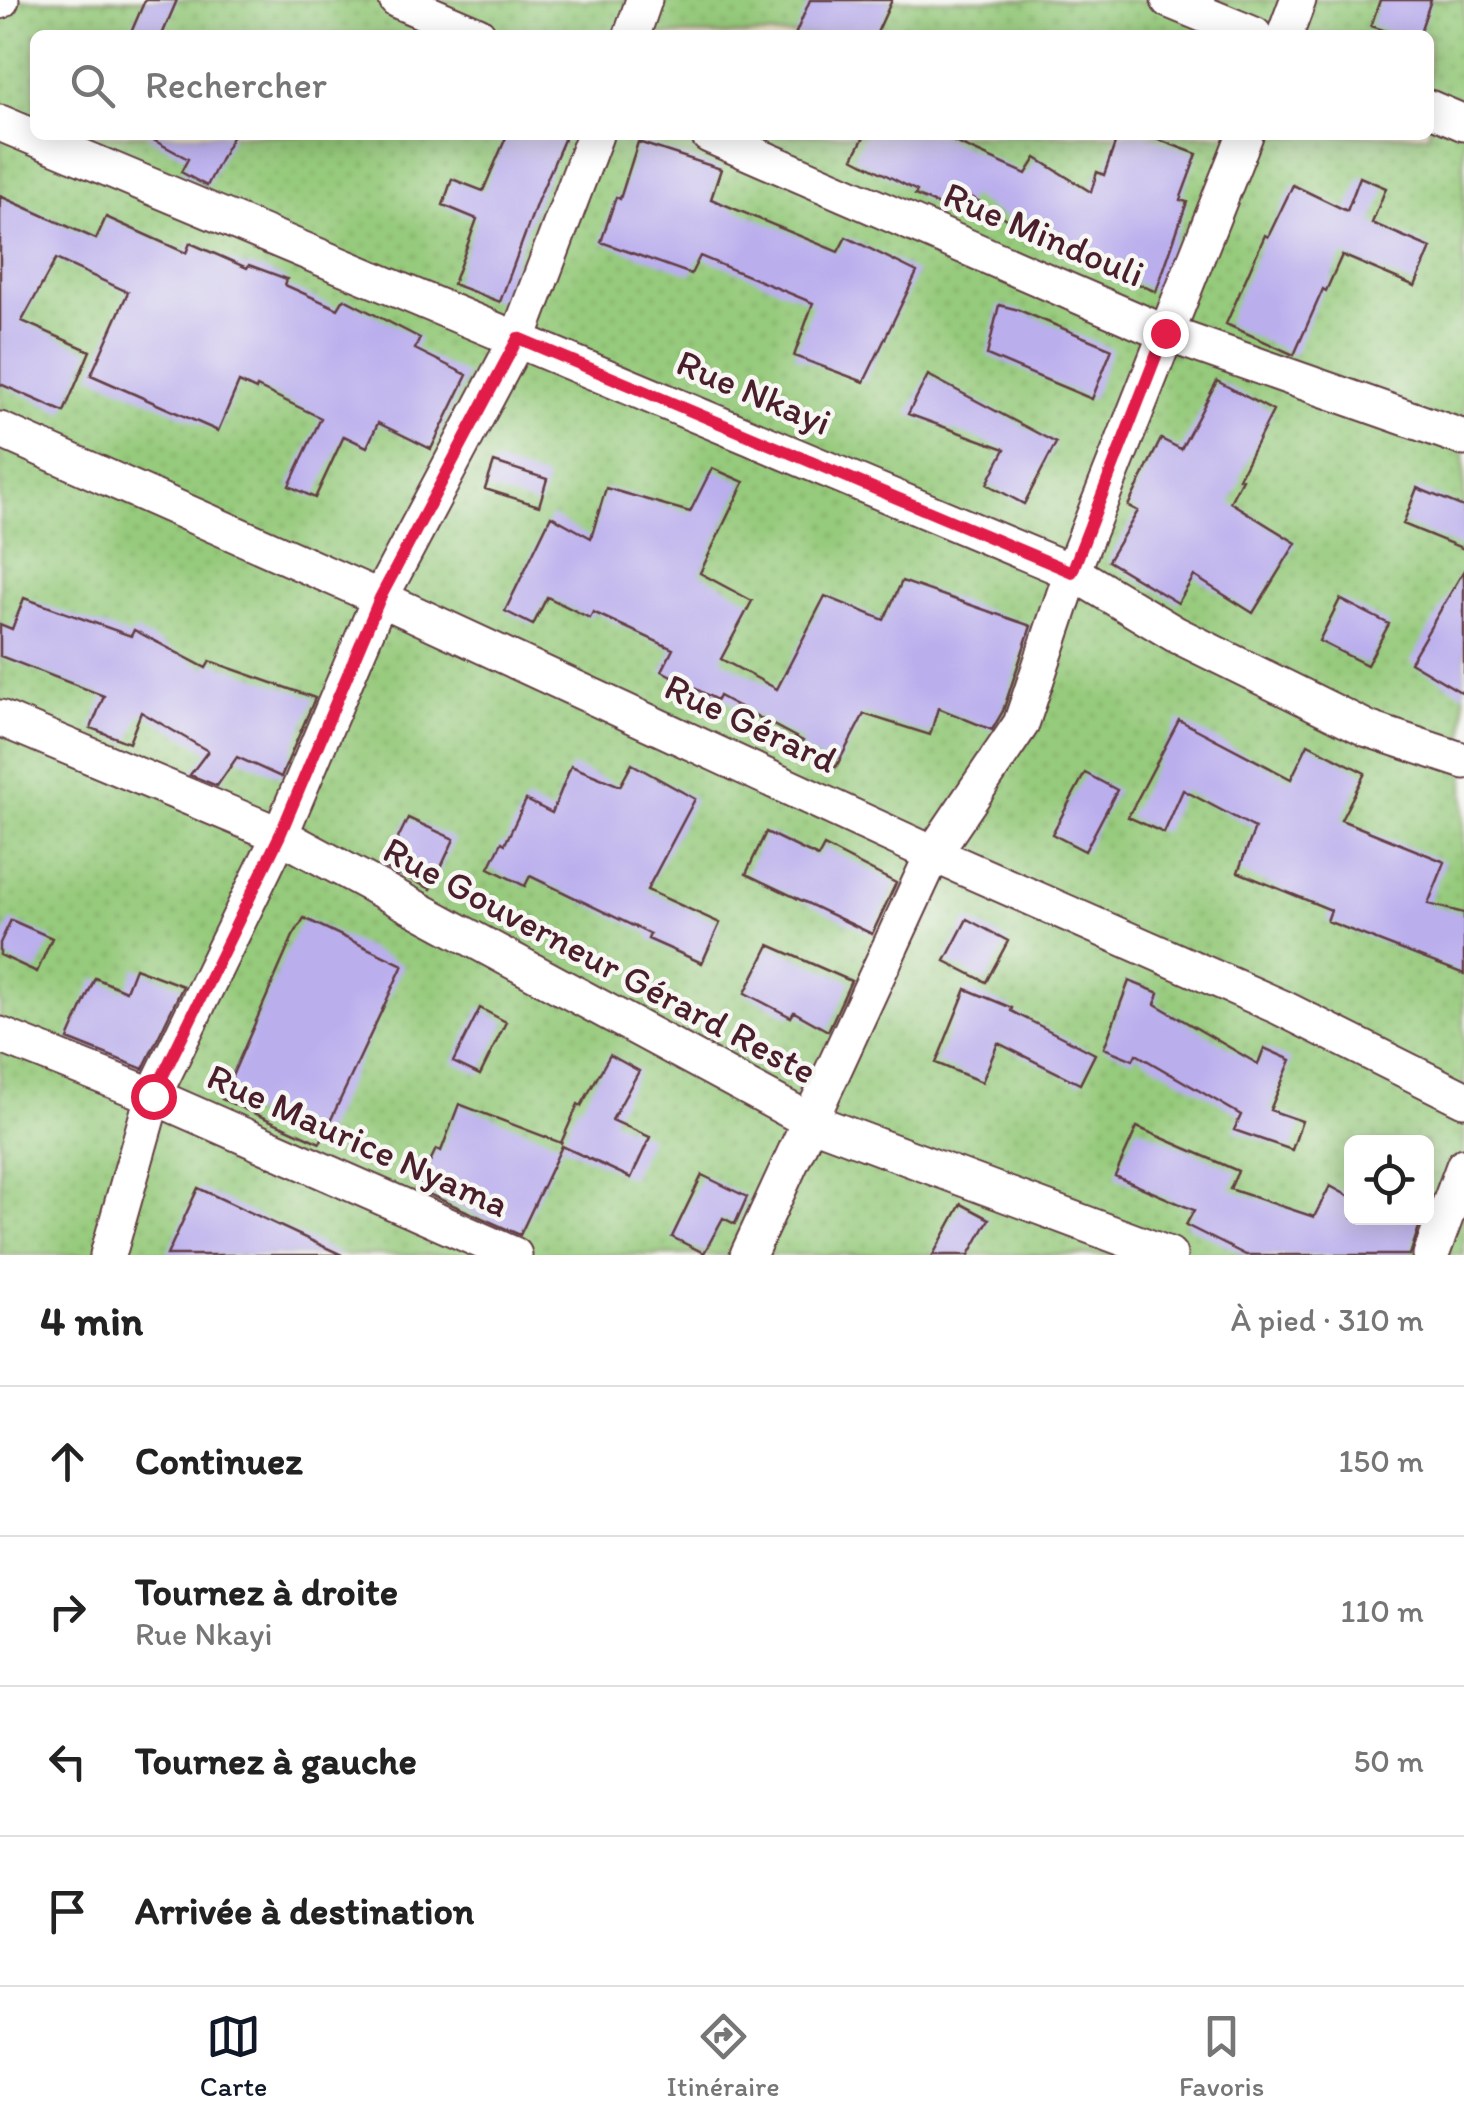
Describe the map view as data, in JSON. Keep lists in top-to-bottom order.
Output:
{
  "streets": {
    "street": [
      "Rue Mindouli",
      "Rue Nkayi",
      "Rue Gérard",
      "Rue Gouverneur Gérard Reste",
      "Rue Maurice Nyama"
    ]
  },
  "page": {
    "search": "Rechercher",
    "heading": ["4 min", "À pied · 310 m"],
    "list": [
      ["Continuez", "150 m"],
      ["Tournez à droite", "Rue Nkayi", "110 m"],
      ["Tournez à gauche", "50 m"],
      "Arrivée à destination"
    ],
    "nav": ["Carte", "Itinéraire", "Favoris"]
  }
}
